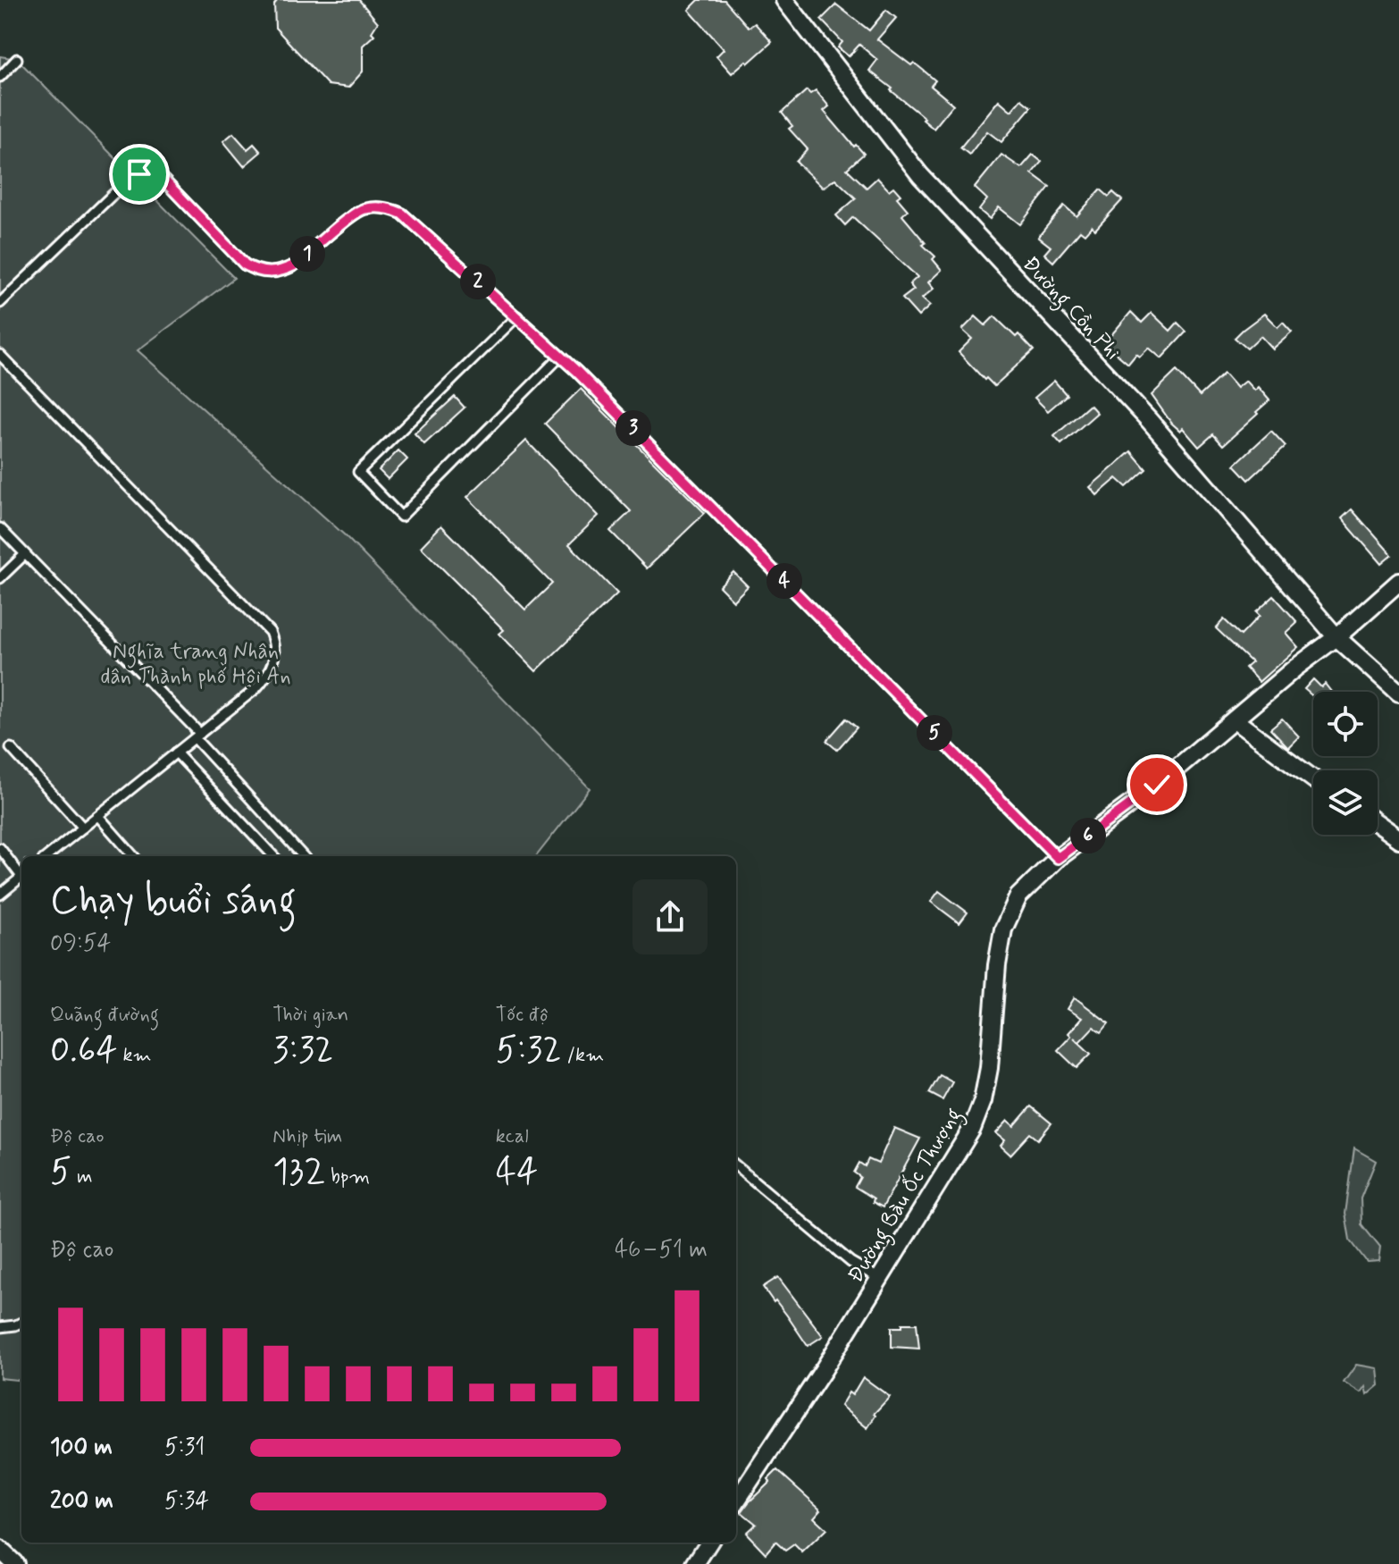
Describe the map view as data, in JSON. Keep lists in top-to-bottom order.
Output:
{
  "streets": {
    "street": ["Đường Cồn Phi", "Đường Bàu Ốc Thượng"]
  },
  "crossings": [
    ["Đường Cồn Phi", "Đường Bàu Ốc Thượng"]
  ],
  "parks": ["Nghĩa trang Nhân dân Thành phố Hội An"],
  "page": {
    "pins": [
      "1",
      "2",
      "3",
      "4",
      "5",
      "6"
    ],
    "heading": ["Chạy buổi sáng", "09:54"],
    "stats": [
      ["Quãng đường", "0.64 km"],
      ["Thời gian", "3:32"],
      ["Tốc độ", "5:32 /km"],
      ["Độ cao", "5 m"],
      ["Nhịp tim", "132 bpm"],
      ["kcal", "44"]
    ],
    "chart": ["Độ cao", "46–51 m"],
    "list": [
      {
        "name": "100 m",
        "note": "5:31"
      },
      {
        "name": "200 m",
        "note": "5:34"
      }
    ]
  }
}
